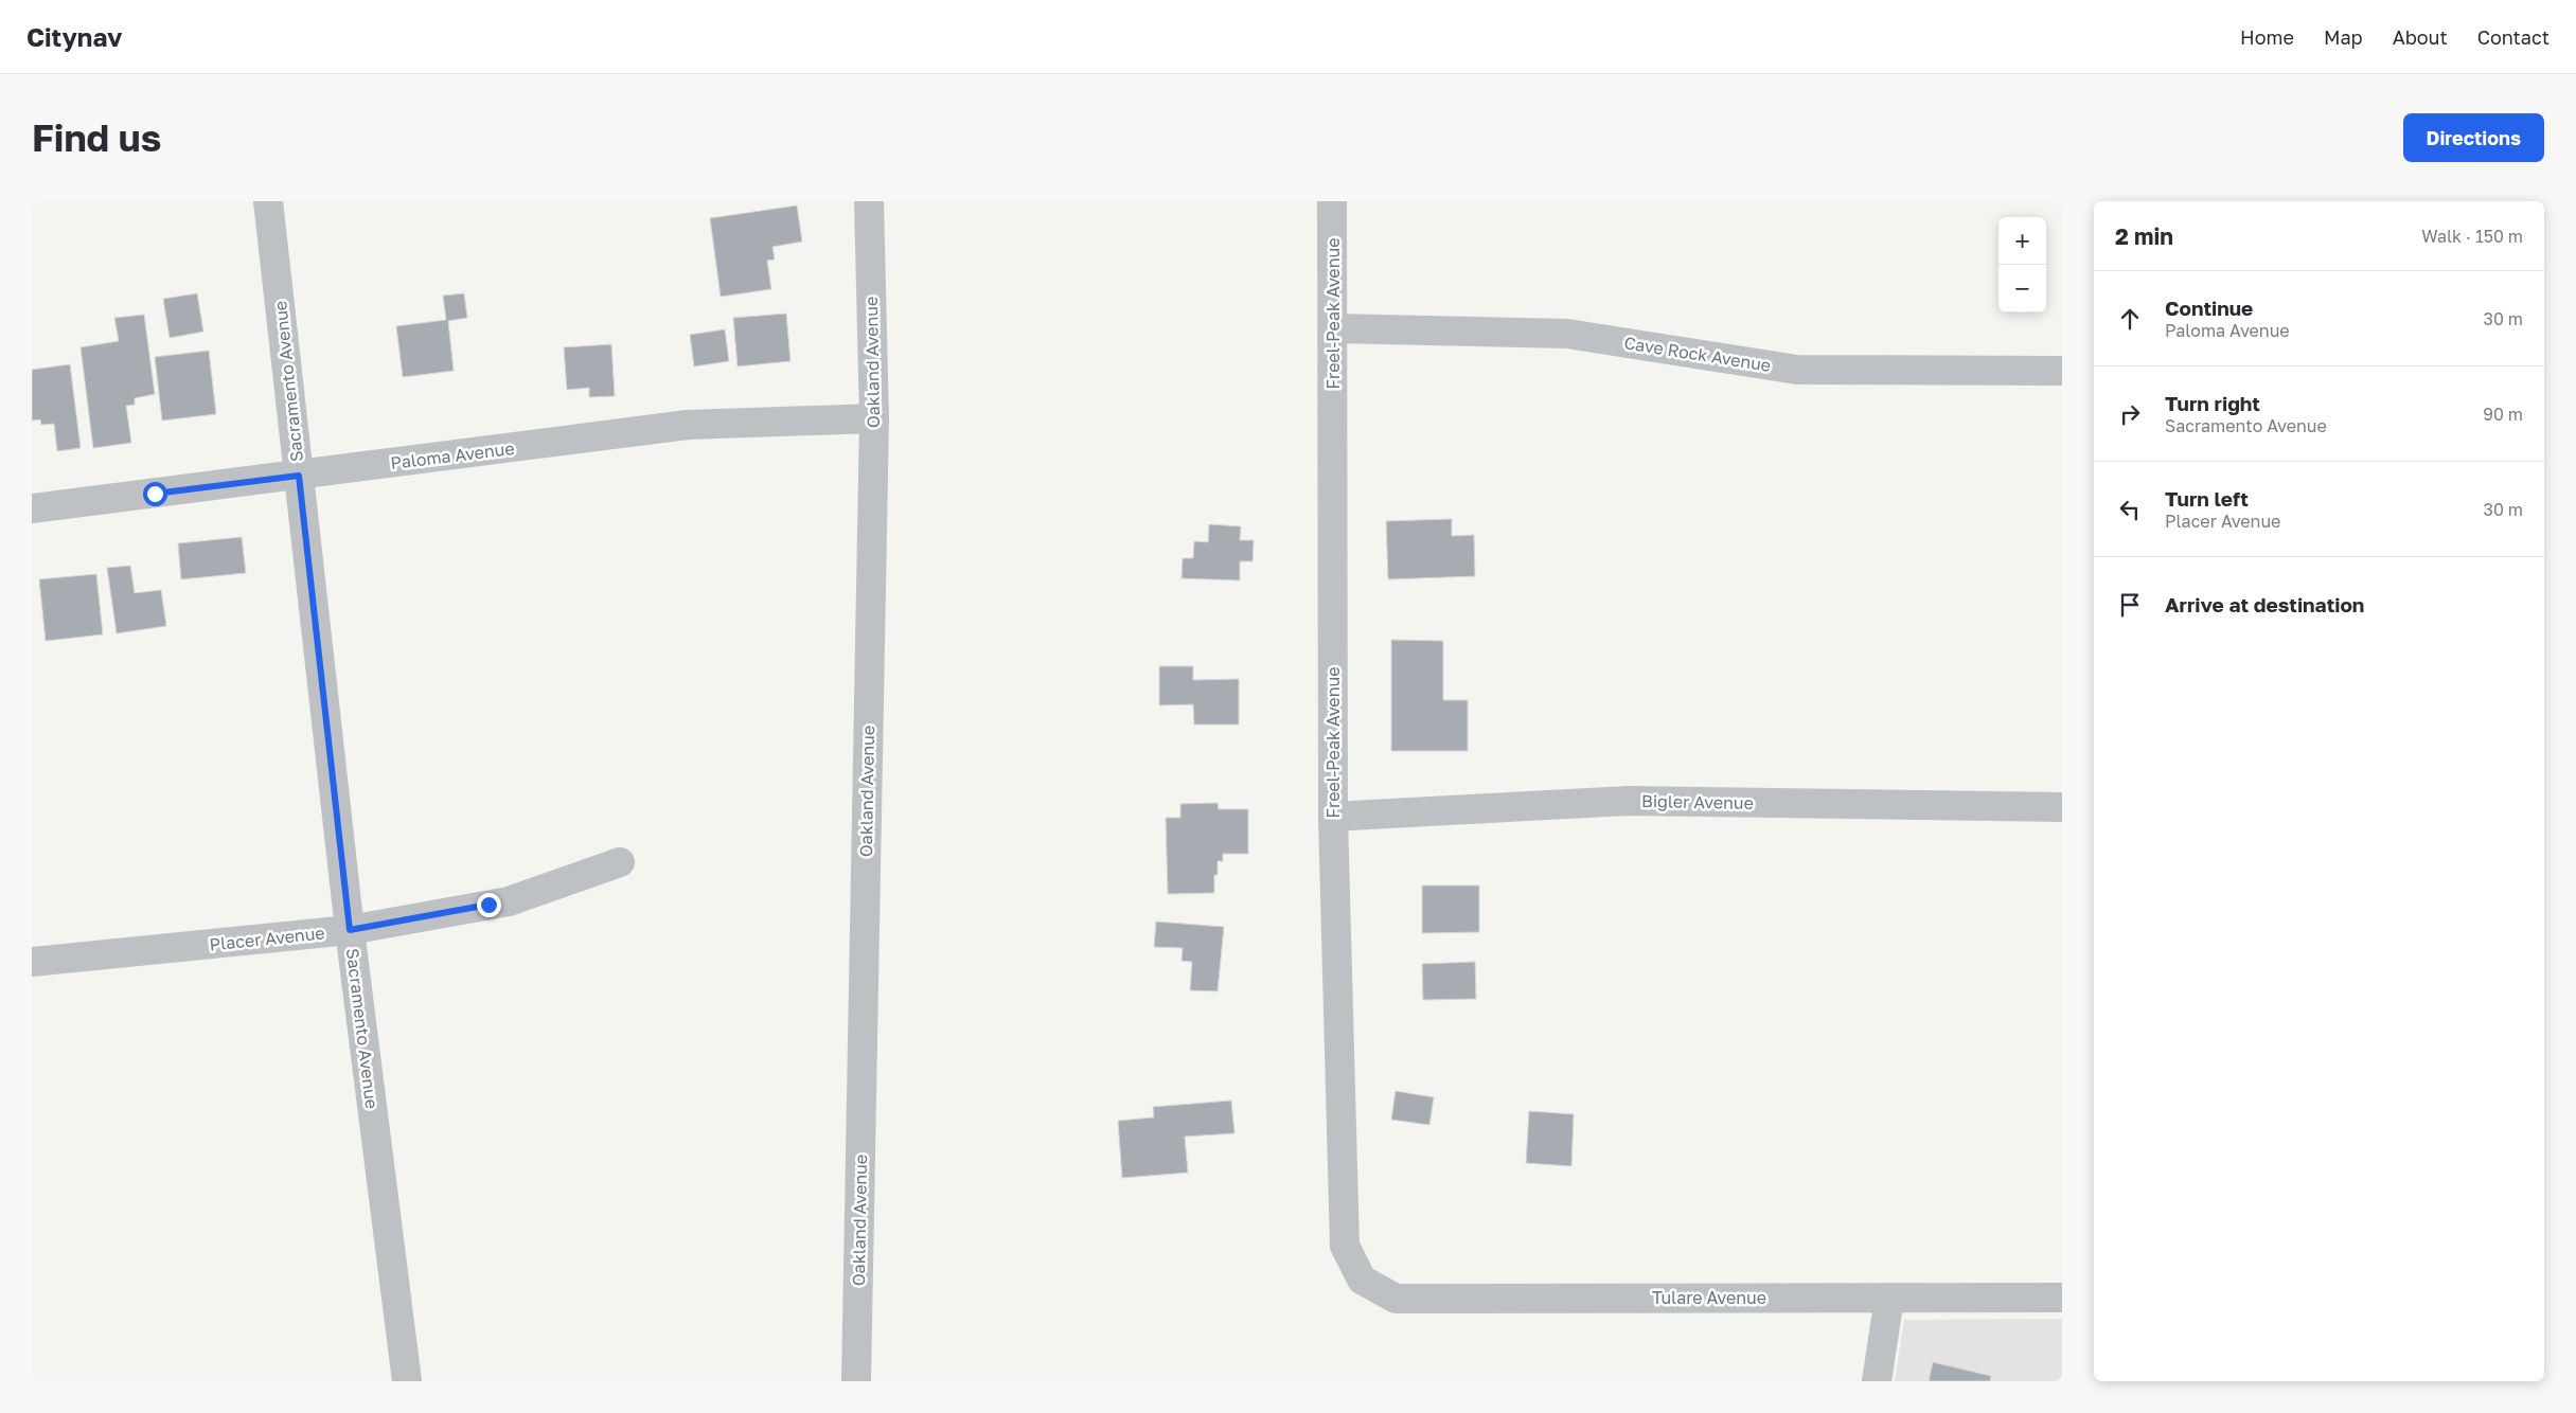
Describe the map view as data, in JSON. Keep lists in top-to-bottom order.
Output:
{
  "streets": {
    "street": [
      "Freel-Peak Avenue",
      "Cave Rock Avenue",
      "Oakland Avenue",
      "Sacramento Avenue",
      "Paloma Avenue",
      "Bigler Avenue",
      "Placer Avenue",
      "Tulare Avenue"
    ]
  },
  "crossings": [
    ["Freel-Peak Avenue", "Cave Rock Avenue"],
    ["Freel-Peak Avenue", "Bigler Avenue"],
    ["Freel-Peak Avenue", "Tulare Avenue"],
    ["Oakland Avenue", "Paloma Avenue"],
    ["Sacramento Avenue", "Paloma Avenue"],
    ["Sacramento Avenue", "Placer Avenue"]
  ],
  "page": {
    "header": "Citynav",
    "nav": [
      "Home",
      "Map",
      "About",
      "Contact"
    ],
    "buttons": "Directions",
    "title": "Find us",
    "heading": ["2 min", "Walk · 150 m"],
    "map_buttons": ["+", "−"],
    "list": [
      ["Continue", "Paloma Avenue", "30 m"],
      ["Turn right", "Sacramento Avenue", "90 m"],
      ["Turn left", "Placer Avenue", "30 m"],
      "Arrive at destination"
    ]
  }
}
